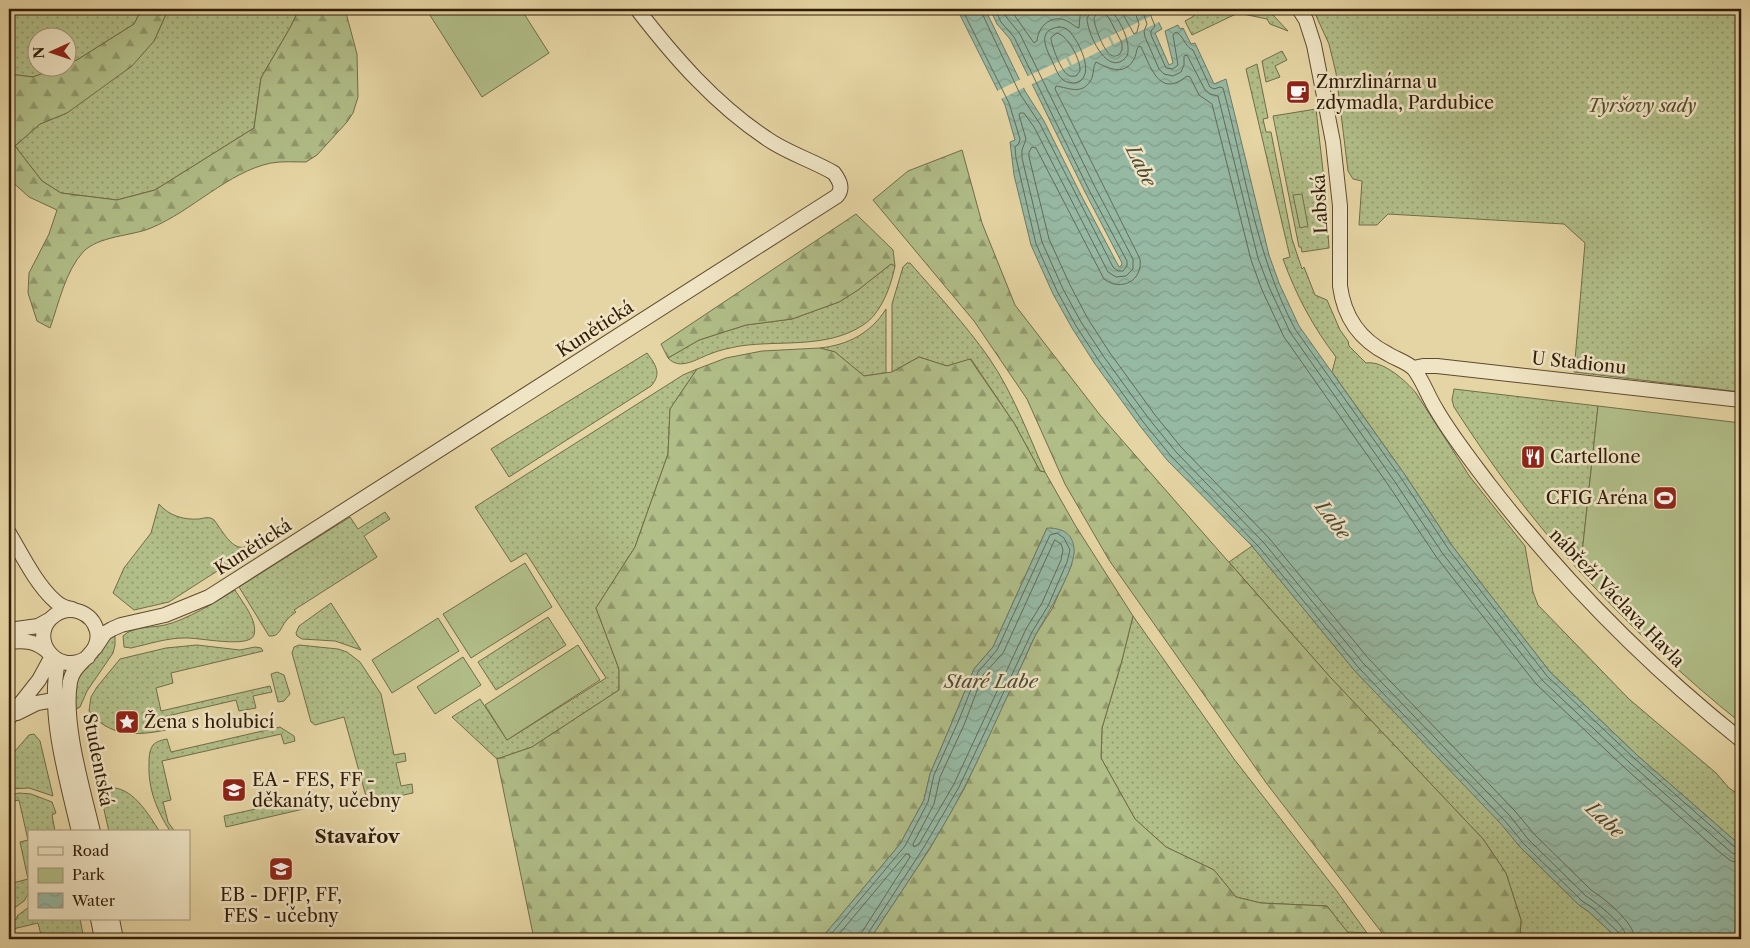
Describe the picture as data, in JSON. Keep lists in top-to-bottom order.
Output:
{
  "streets": {
    "street": [
      "Labská",
      "Kunětická",
      "U Stadionu",
      "nábřeží Václava Havla",
      "Studentská"
    ]
  },
  "crossings": [
    ["Labská", "U Stadionu"],
    ["Labská", "nábřeží Václava Havla"],
    ["Kunětická", "Studentská"],
    ["U Stadionu", "nábřeží Václava Havla"]
  ],
  "districts": ["Stavařov"],
  "water": ["Labe", "Staré Labe"],
  "parks": ["Tyršovy sady"],
  "places": {
    "cafe": ["Zmrzlinárna u zdymadla, Pardubice"],
    "restaurant": ["Cartellone"],
    "sports": ["CFIG Aréna"],
    "place": ["Žena s holubicí"],
    "school or university": ["EA - FES, FF - děkanáty, učebny", "EB - DFJP, FF, FES - učebny"]
  },
  "legend": ["Road", "Park", "Water"],
  "north": "left"
}
